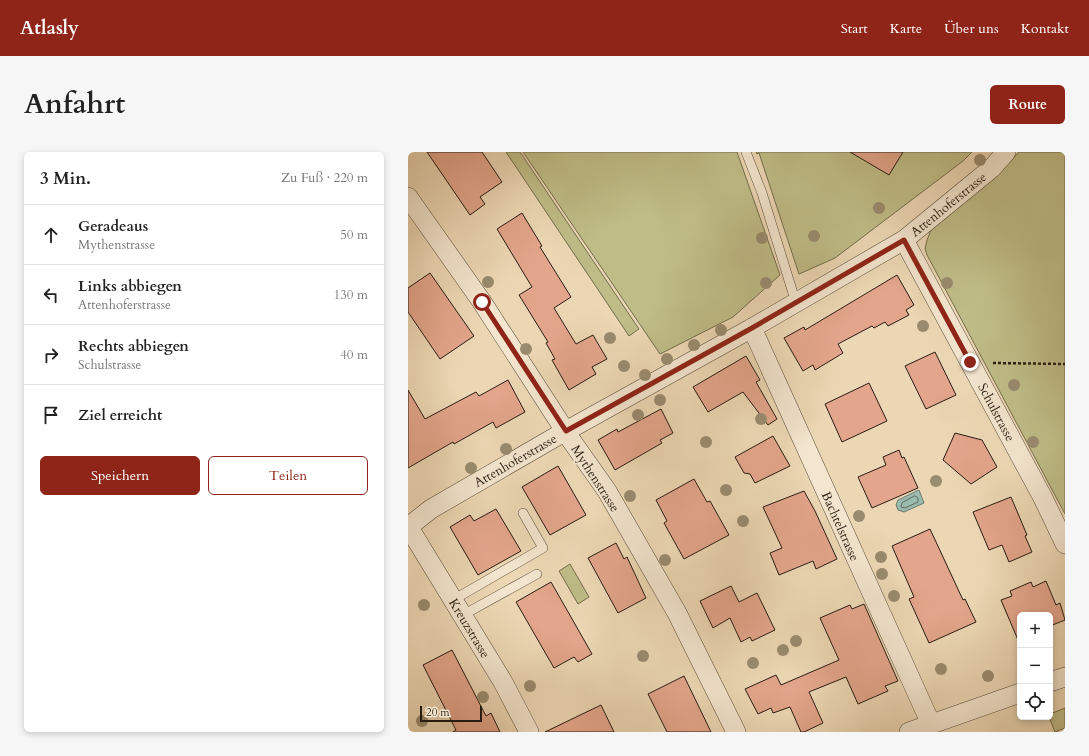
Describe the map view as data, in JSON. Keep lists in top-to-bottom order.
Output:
{
  "streets": {
    "street": [
      "Attenhoferstrasse",
      "Schulstrasse",
      "Mythenstrasse",
      "Bachtelstrasse",
      "Kreuzstrasse"
    ]
  },
  "crossings": [
    ["Attenhoferstrasse", "Schulstrasse"],
    ["Attenhoferstrasse", "Mythenstrasse"],
    ["Attenhoferstrasse", "Bachtelstrasse"],
    ["Attenhoferstrasse", "Kreuzstrasse"]
  ],
  "scale_bar": "20 m",
  "page": {
    "header": "Atlasly",
    "nav": [
      "Start",
      "Karte",
      "Über uns",
      "Kontakt"
    ],
    "title": "Anfahrt",
    "buttons": [
      "Route",
      ["Speichern", "Teilen"]
    ],
    "heading": ["3 Min.", "Zu Fuß · 220 m"],
    "list": [
      ["Geradeaus", "Mythenstrasse", "50 m"],
      ["Links abbiegen", "Attenhoferstrasse", "130 m"],
      ["Rechts abbiegen", "Schulstrasse", "40 m"],
      "Ziel erreicht"
    ],
    "map_buttons": ["+", "−"],
    "scale": "20 m"
  }
}
